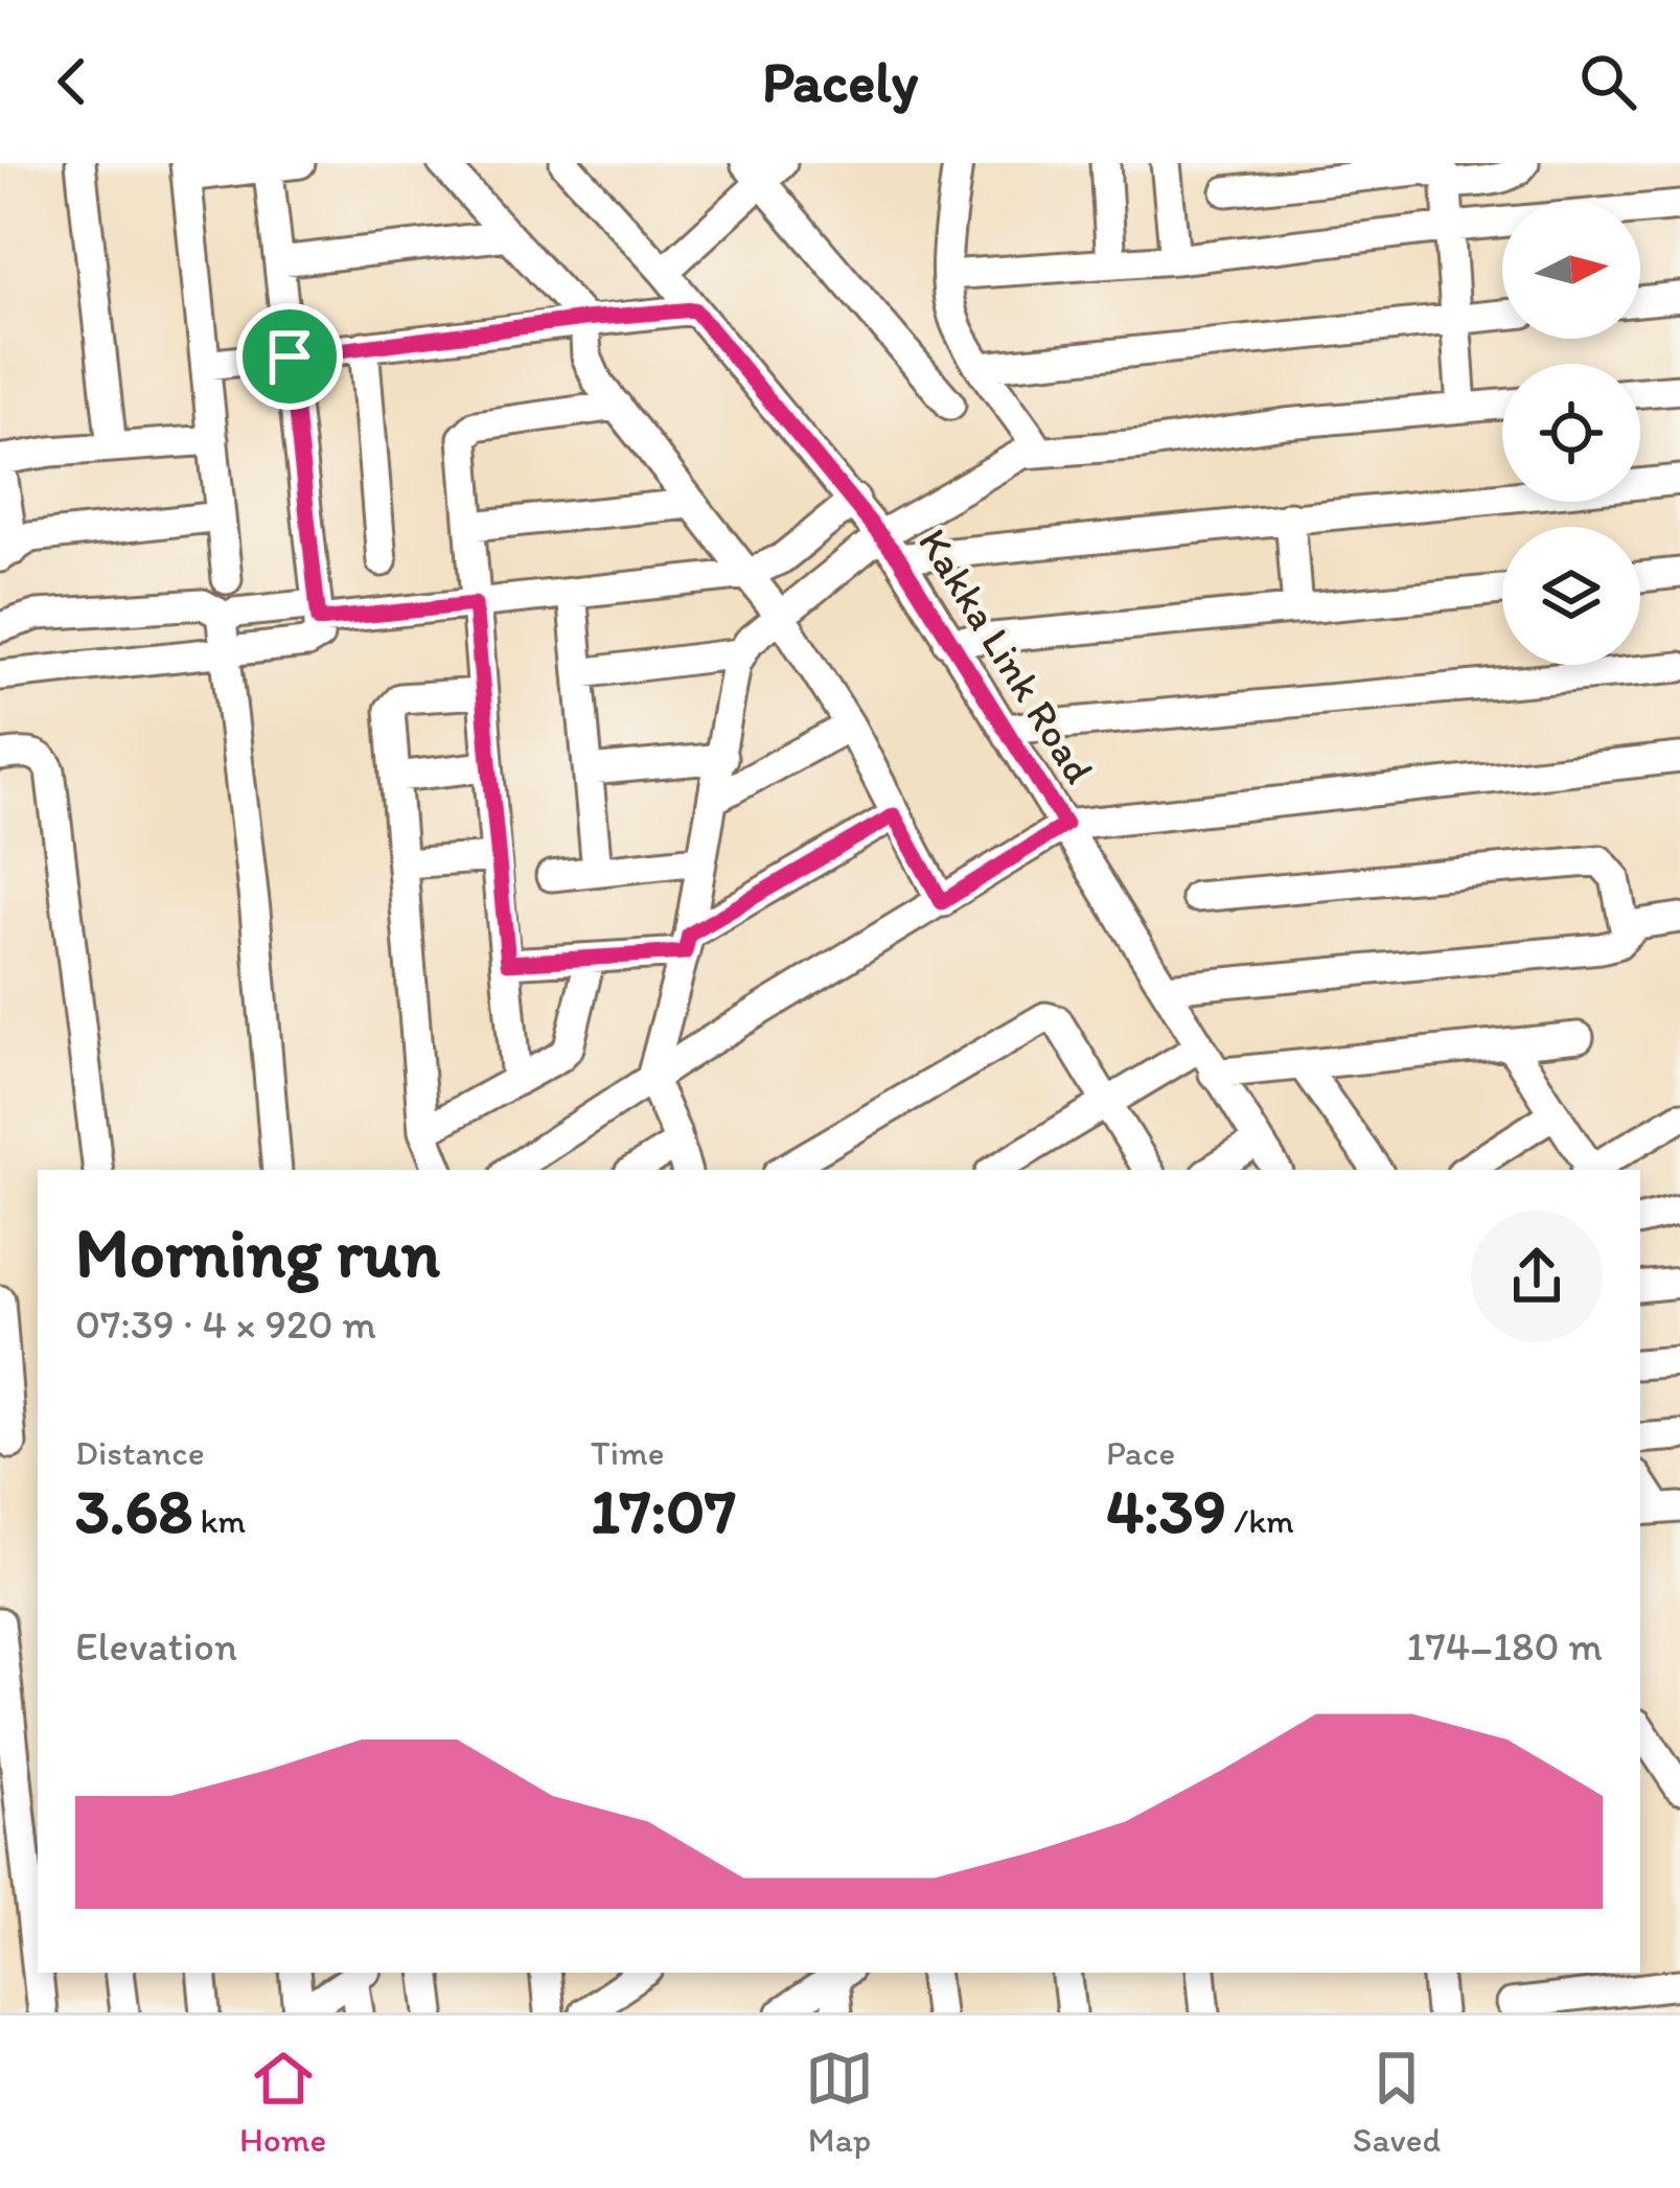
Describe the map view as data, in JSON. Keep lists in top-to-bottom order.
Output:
{
  "streets": {
    "street": ["Kakka Link Road"]
  },
  "north": "right",
  "page": {
    "header": "Pacely",
    "heading": ["Morning run", "07:39 · 4 × 920 m"],
    "stats": [
      ["Distance", "3.68 km"],
      ["Time", "17:07"],
      ["Pace", "4:39 /km"]
    ],
    "chart": ["Elevation", "174–180 m"],
    "tabs": ["Home", "Map", "Saved"]
  }
}
